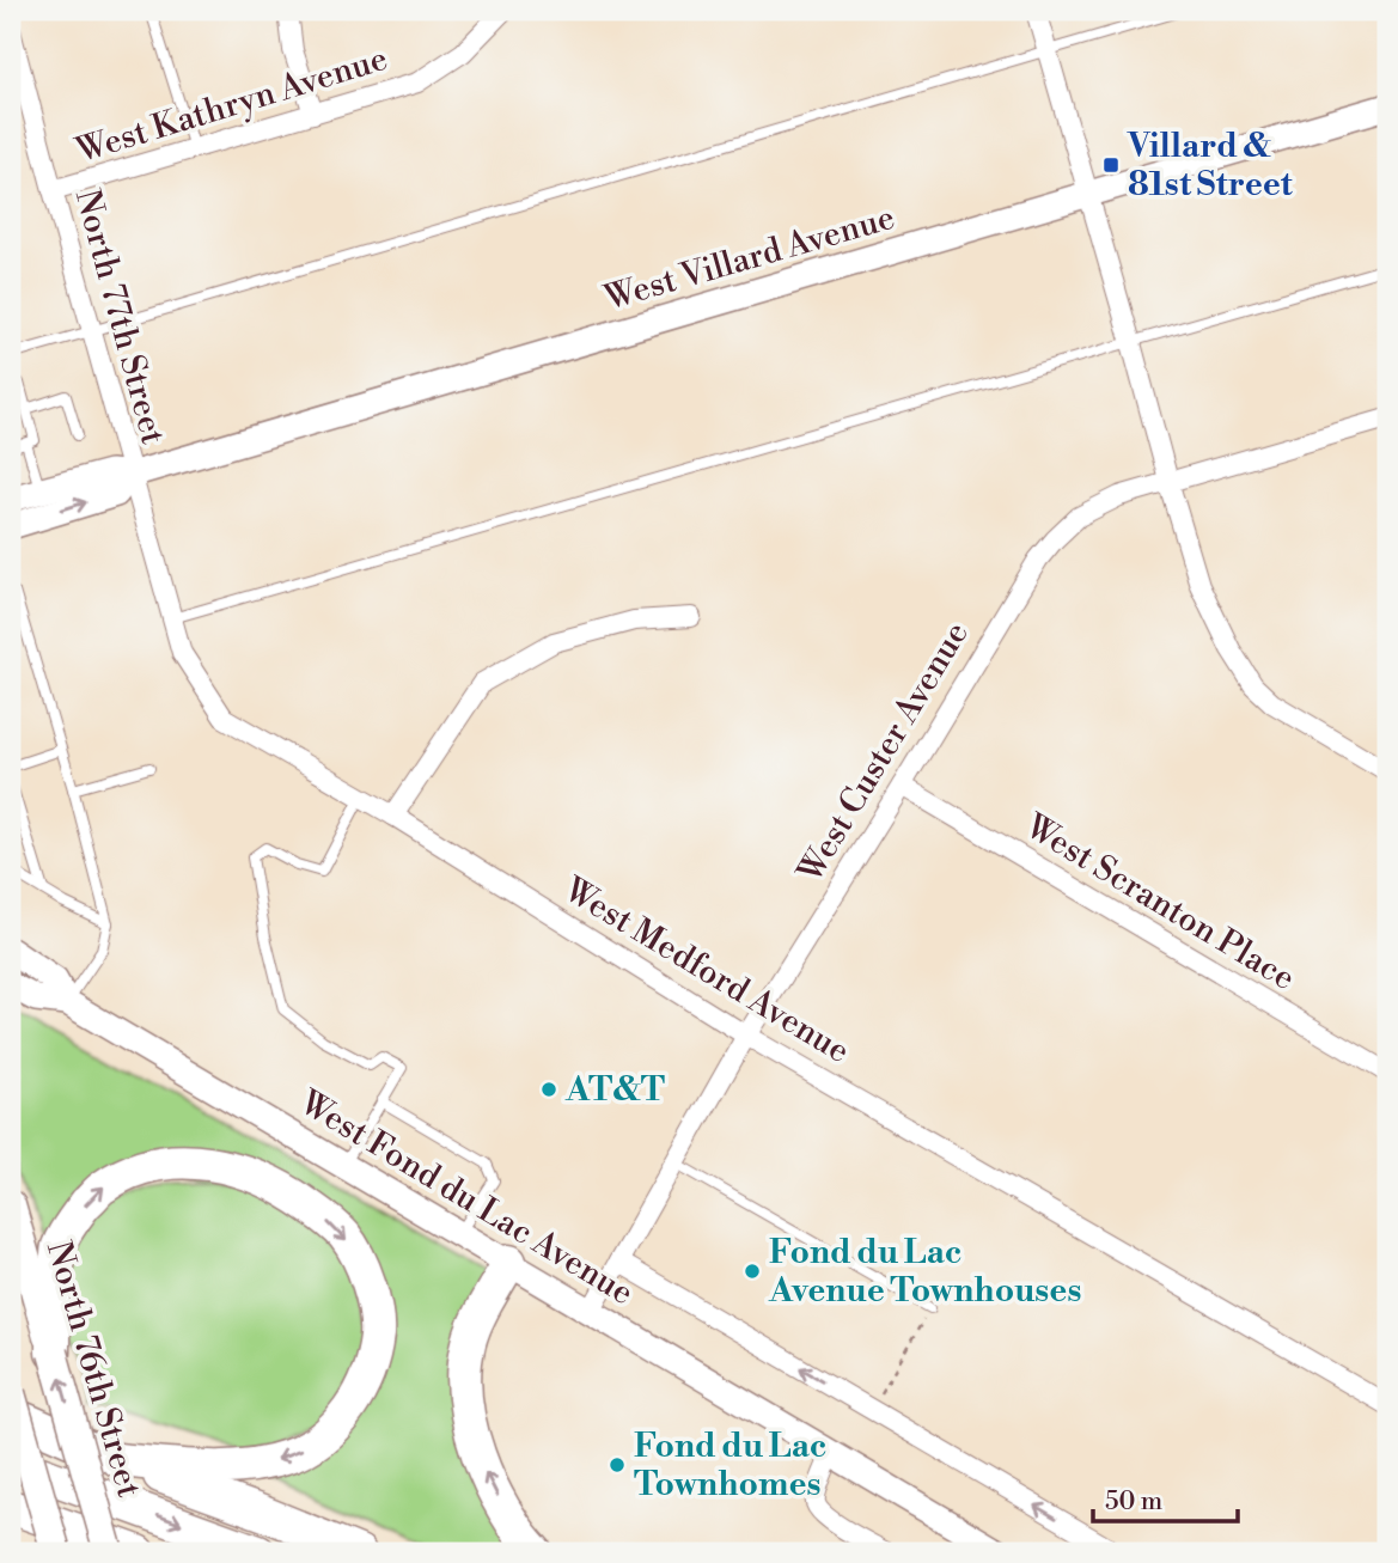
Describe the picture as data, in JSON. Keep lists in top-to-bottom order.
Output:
{
  "streets": {
    "main road": ["North 76th Street"],
    "street": [
      "West Kathryn Avenue",
      "West Villard Avenue",
      "North 77th Street",
      "West Custer Avenue",
      "West Scranton Place",
      "West Medford Avenue",
      "West Fond du Lac Avenue"
    ]
  },
  "crossings": [
    ["West Kathryn Avenue", "North 77th Street"],
    ["West Villard Avenue", "North 77th Street"],
    ["West Villard Avenue", "West Medford Avenue"],
    ["North 77th Street", "West Medford Avenue"],
    ["West Custer Avenue", "West Scranton Place"],
    ["West Custer Avenue", "West Medford Avenue"],
    ["West Custer Avenue", "West Fond du Lac Avenue"]
  ],
  "places": {
    "transit": ["Villard & 81st Street"],
    "other": ["AT&T", "Fond du Lac Avenue Townhouses", "Fond du Lac Townhomes"]
  },
  "scale_bar": "50 m"
}
